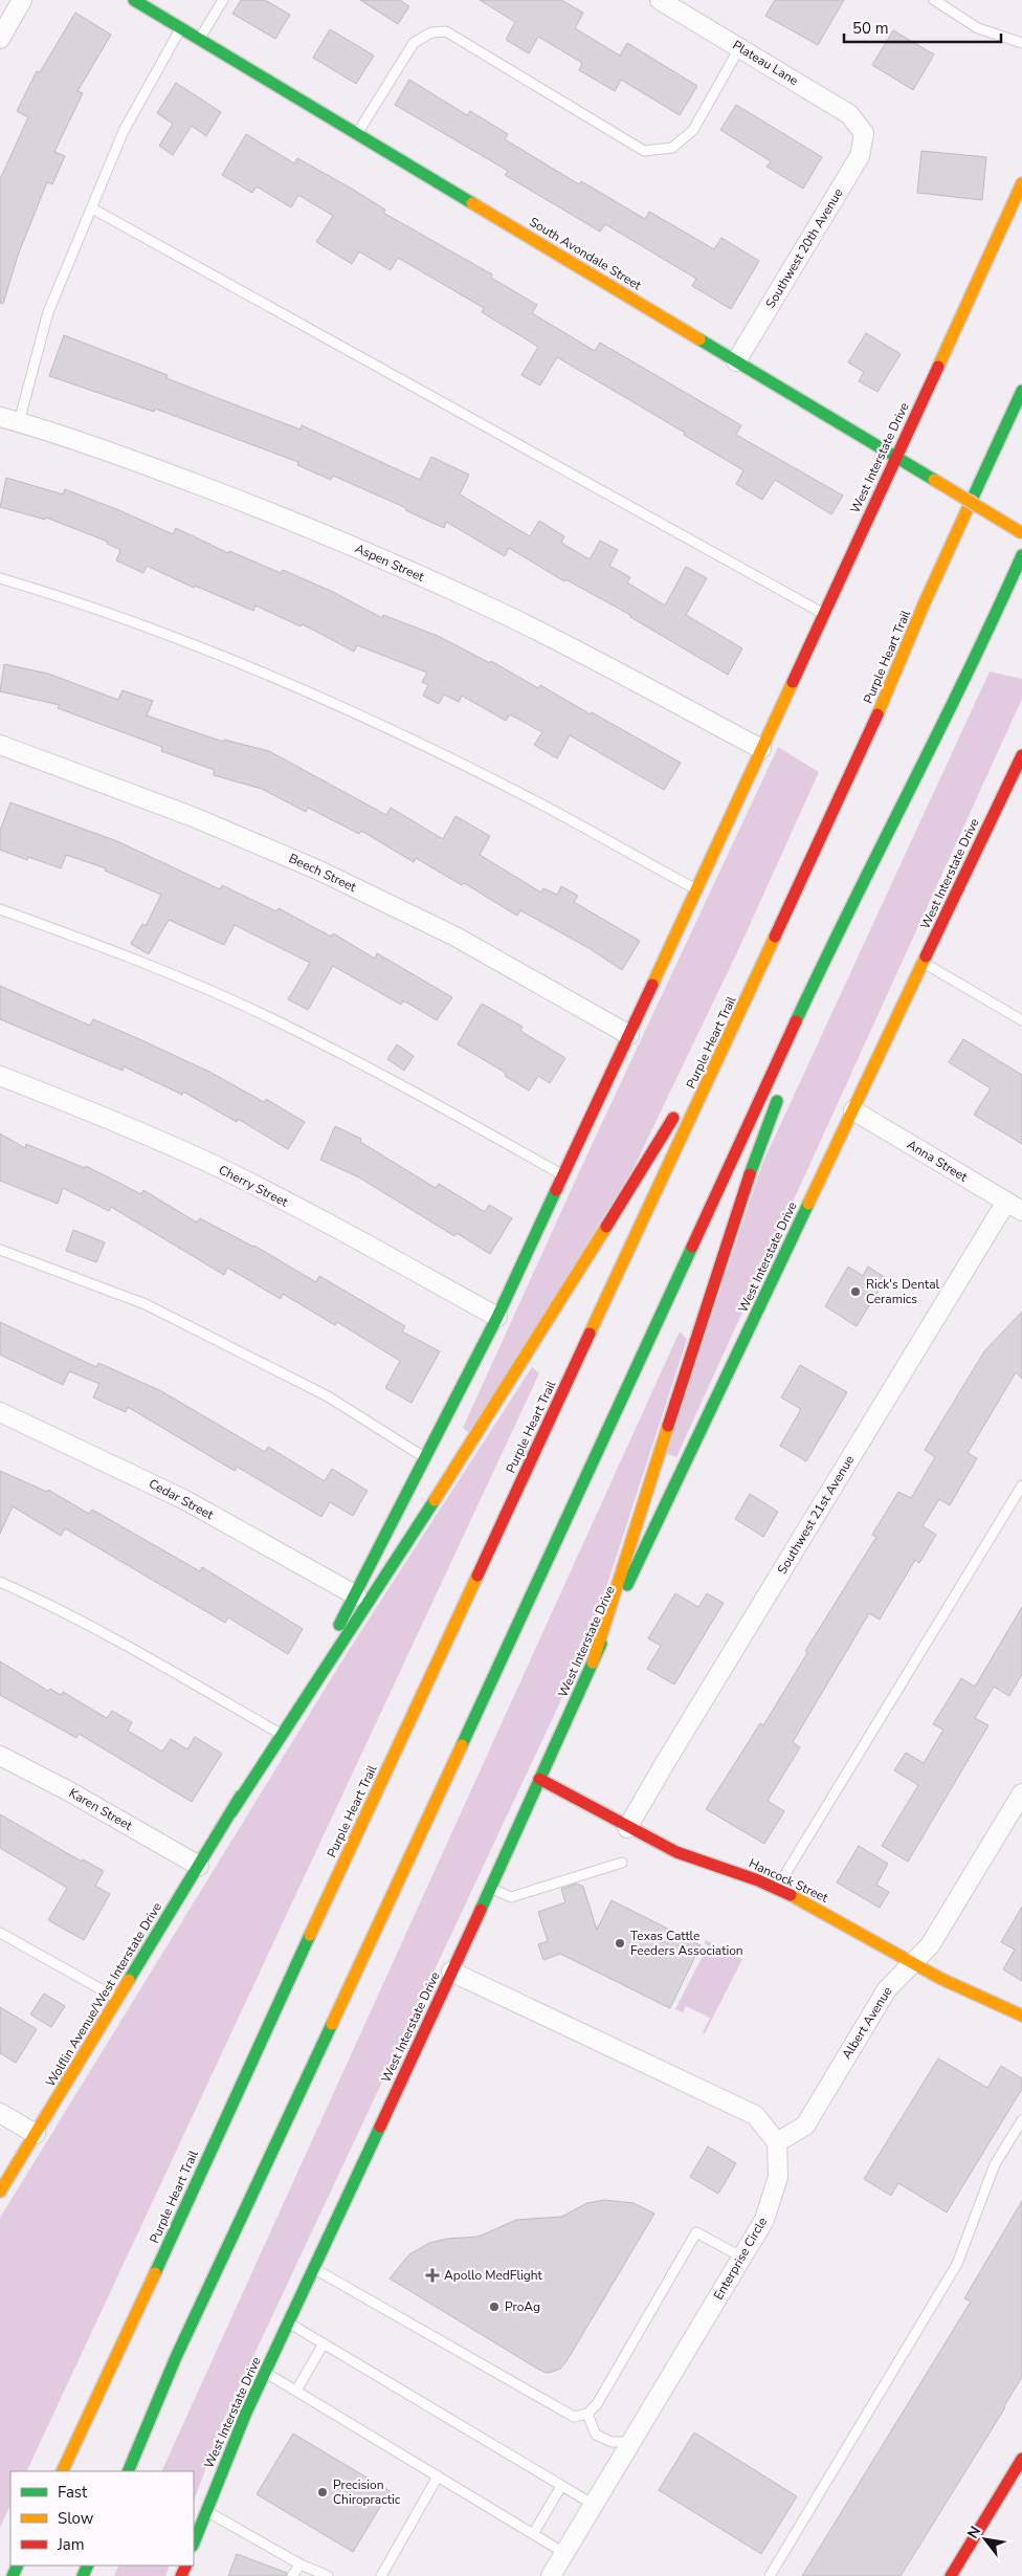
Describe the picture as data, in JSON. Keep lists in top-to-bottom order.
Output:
{
  "streets": {
    "main road": [
      "South Avondale Street",
      "West Interstate Drive",
      "Purple Heart Trail",
      "Hancock Street",
      "Wolflin Avenue/West Interstate Drive"
    ],
    "street": [
      "Plateau Lane",
      "Southwest 20th Avenue",
      "Aspen Street",
      "Beech Street",
      "Anna Street",
      "Cherry Street",
      "Cedar Street",
      "Southwest 21st Avenue",
      "Karen Street",
      "Albert Avenue",
      "Enterprise Circle"
    ]
  },
  "crossings": [
    ["Plateau Lane", "Southwest 20th Avenue"],
    ["Southwest 20th Avenue", "South Avondale Street"],
    ["South Avondale Street", "West Interstate Drive"],
    ["West Interstate Drive", "Aspen Street"],
    ["West Interstate Drive", "Beech Street"],
    ["West Interstate Drive", "Anna Street"],
    ["West Interstate Drive", "Cherry Street"],
    ["West Interstate Drive", "Cedar Street"],
    ["West Interstate Drive", "Hancock Street"],
    ["West Interstate Drive", "Wolflin Avenue/West Interstate Drive"],
    ["Anna Street", "Southwest 21st Avenue"],
    ["Southwest 21st Avenue", "Hancock Street"],
    ["Karen Street", "Wolflin Avenue/West Interstate Drive"],
    ["Hancock Street", "Albert Avenue"],
    ["Albert Avenue", "Enterprise Circle"]
  ],
  "places": {
    "other": [
      "Rick's Dental Ceramics",
      "Texas Cattle Feeders Association",
      "ProAg",
      "Precision Chiropractic"
    ],
    "health": ["Apollo MedFlight"]
  },
  "legend": ["Fast", "Slow", "Jam"],
  "scale_bar": "50 m",
  "north": "top left"
}
